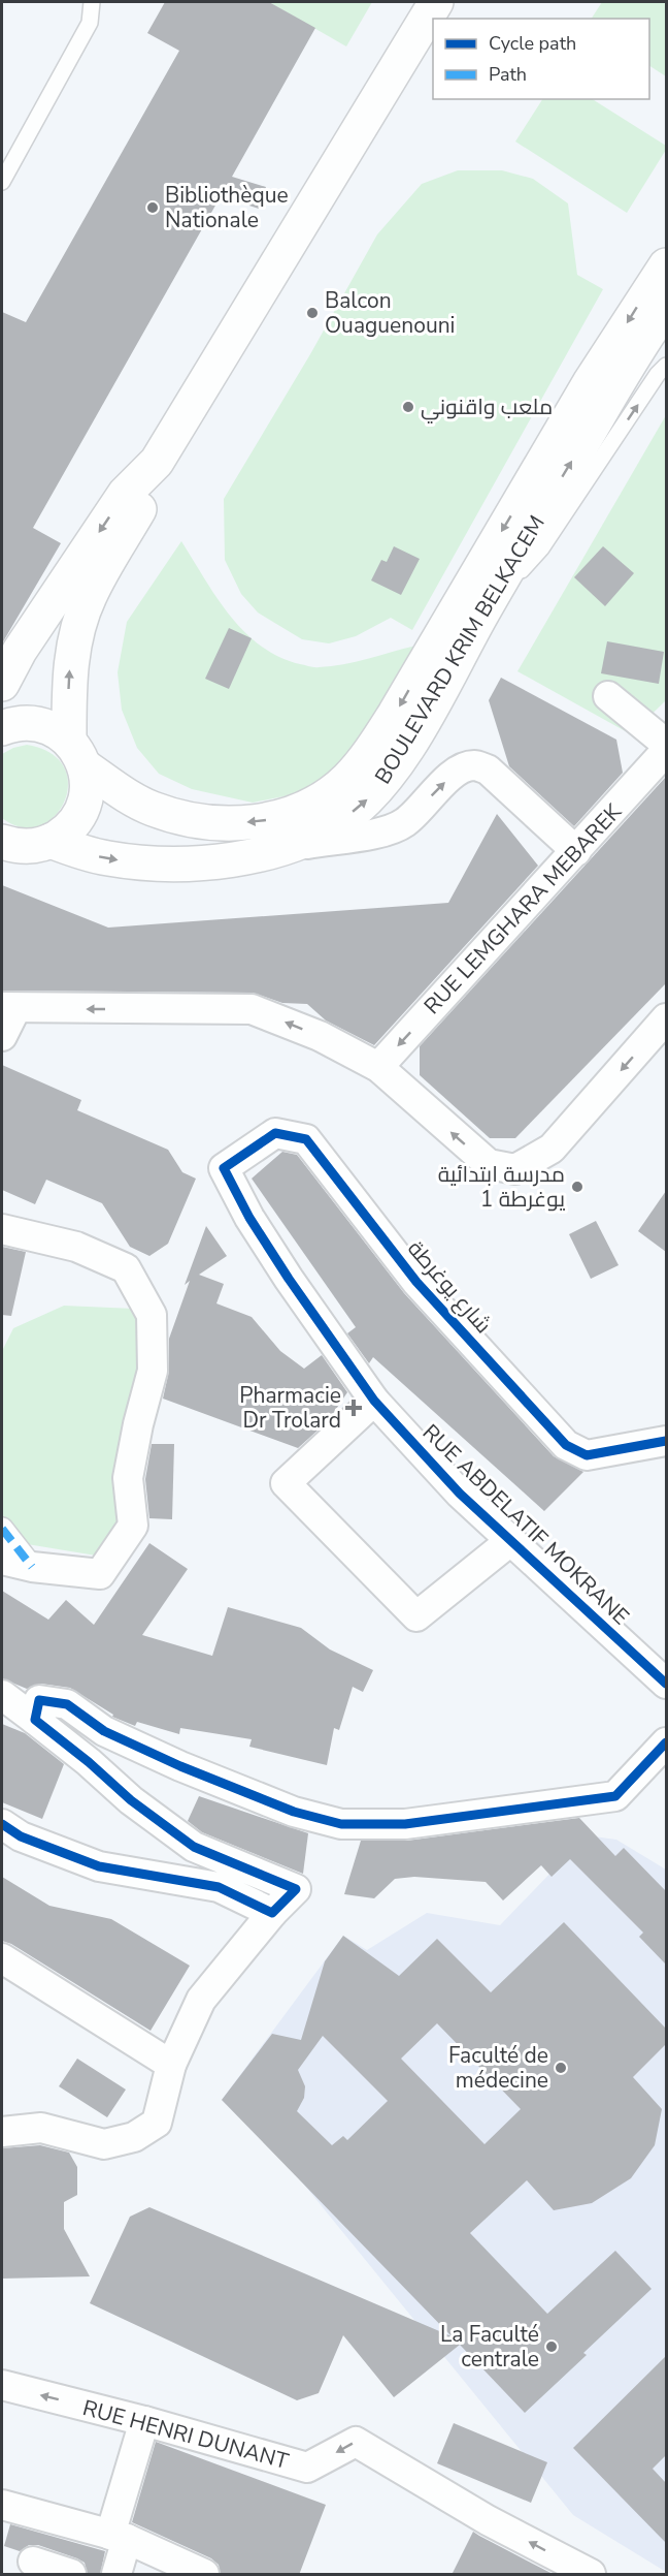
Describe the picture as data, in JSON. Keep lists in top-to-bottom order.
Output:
{
  "streets": {
    "main road": ["BOULEVARD KRIM BELKACEM"],
    "street": [
      "RUE LEMGHARA MEBAREK",
      "شارع يوغرطة",
      "RUE ABDELATIF MOKRANE",
      "RUE HENRI DUNANT"
    ]
  },
  "crossings": [
    ["شارع يوغرطة", "RUE ABDELATIF MOKRANE"]
  ],
  "one_way": ["RUE LEMGHARA MEBAREK"],
  "places": {
    "other": [
      "Bibliothèque Nationale",
      "Balcon Ouaguenouni",
      "ملعب واقنوني",
      "مدرسة ابتدائية يوغرطة 1",
      "Faculté de médecine",
      "La Faculté centrale"
    ],
    "health": ["Pharmacie Dr Trolard"]
  },
  "legend": ["Cycle path", "Path"]
}
